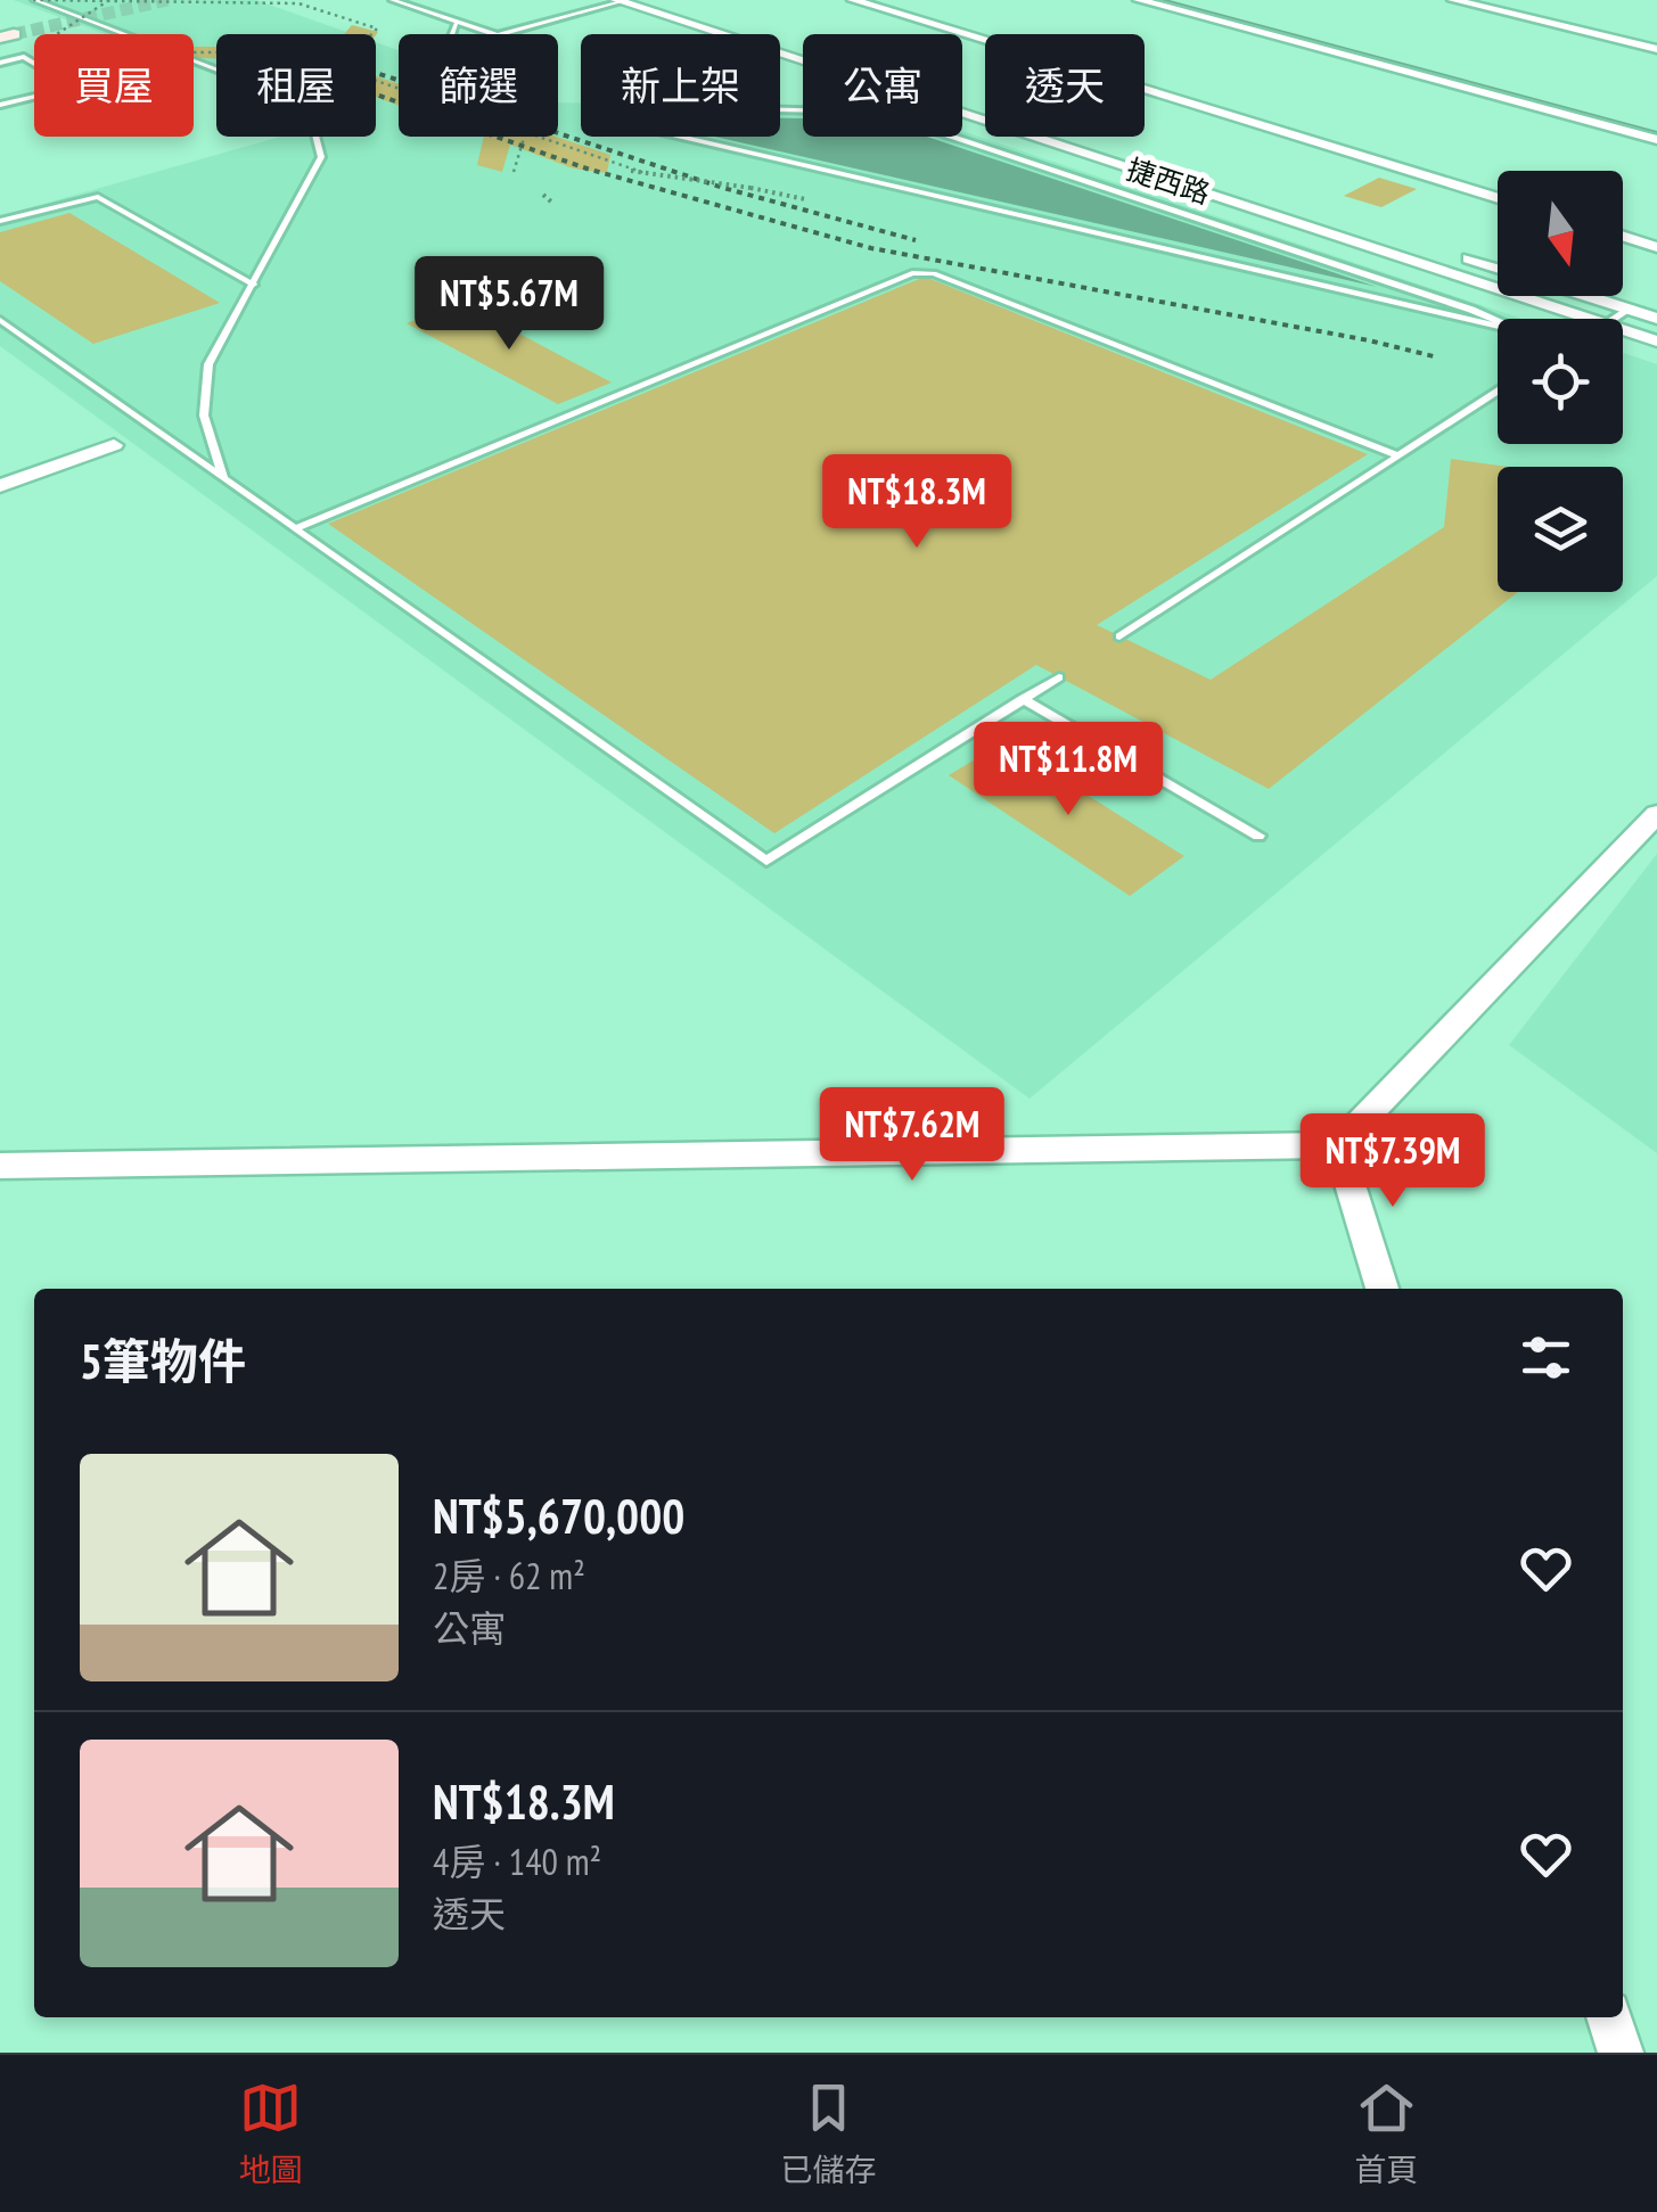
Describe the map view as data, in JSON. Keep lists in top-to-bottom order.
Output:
{
  "streets": {
    "street": ["捷西路"]
  },
  "north": "bottom",
  "page": {
    "chip": [
      "買屋",
      "租屋",
      "篩選",
      "新上架",
      "公寓",
      "透天"
    ],
    "price": [
      "NT$5.67M",
      "NT$18.3M",
      "NT$11.8M",
      "NT$7.62M",
      "NT$7.39M"
    ],
    "heading": "5筆物件",
    "list": [
      {
        "name": "NT$5,670,000",
        "note": "2房 · 62 m² · 公寓"
      },
      {
        "name": "NT$18.3M",
        "note": "4房 · 140 m² · 透天"
      }
    ],
    "tabs": ["地圖", "已儲存", "首頁"]
  }
}
